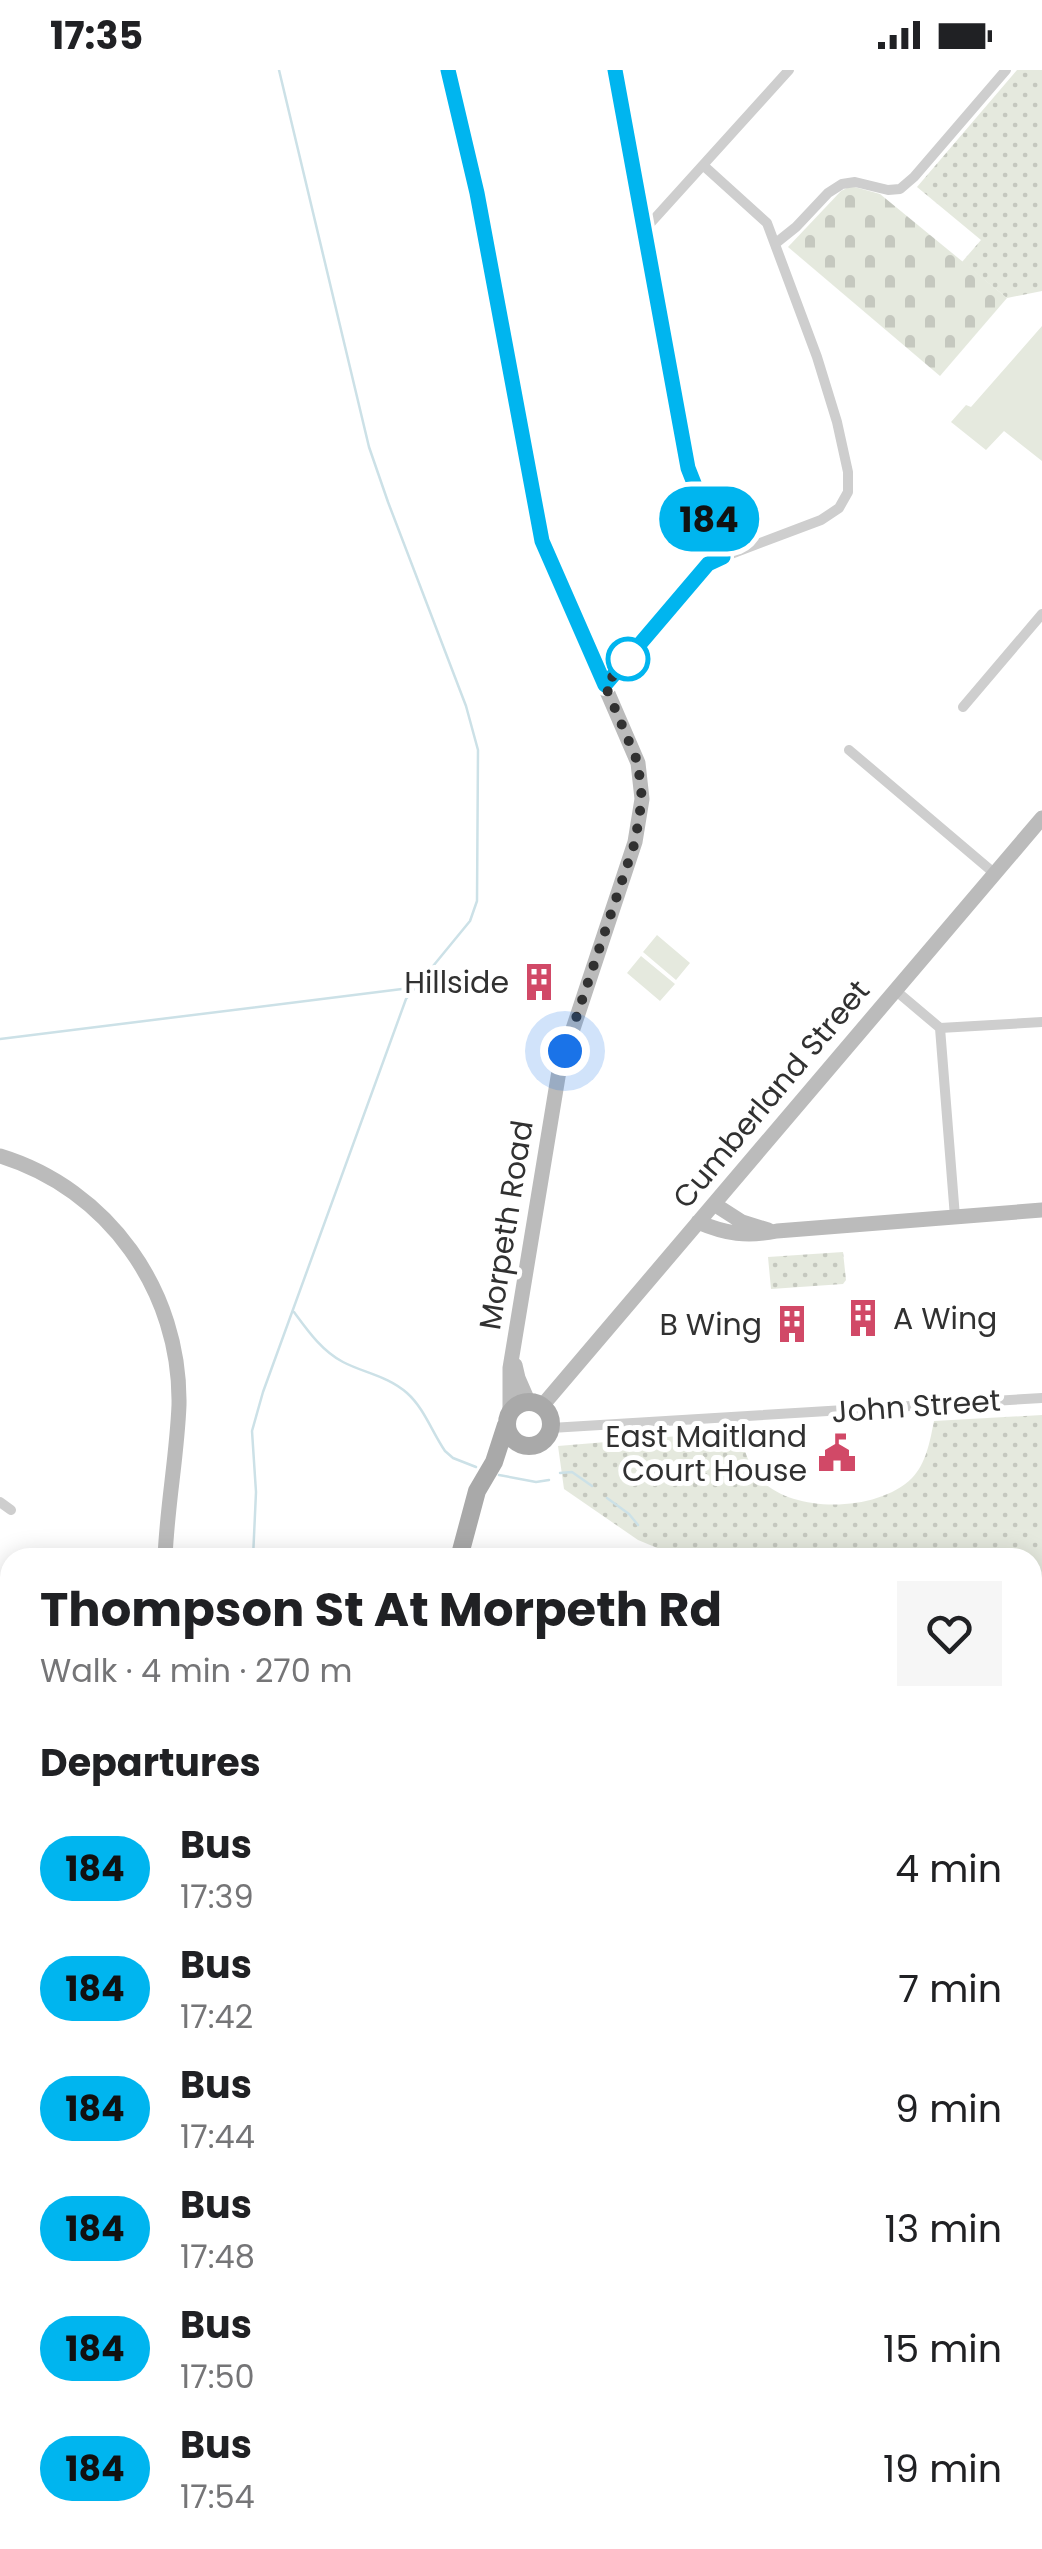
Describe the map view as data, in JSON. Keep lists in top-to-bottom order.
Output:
{
  "streets": {
    "main road": ["Cumberland Street", "Morpeth Road"],
    "street": ["John Street"]
  },
  "crossings": [
    ["Cumberland Street", "Morpeth Road"],
    ["Cumberland Street", "John Street"],
    ["Morpeth Road", "John Street"]
  ],
  "places": {
    "building": ["Hillside", "A Wing", "B Wing"],
    "public building": ["East Maitland Court House"]
  },
  "lines": ["bus line 184"],
  "page": {
    "status": "17:35",
    "on_map": "184",
    "heading": [
      ["Thompson St At Morpeth Rd", "Walk · 4 min · 270 m"],
      "Departures"
    ],
    "list": [
      {
        "mark": "184",
        "name": "Bus",
        "note": "17:39",
        "value": "4 min"
      },
      {
        "mark": "184",
        "name": "Bus",
        "note": "17:42",
        "value": "7 min"
      },
      {
        "mark": "184",
        "name": "Bus",
        "note": "17:44",
        "value": "9 min"
      },
      {
        "mark": "184",
        "name": "Bus",
        "note": "17:48",
        "value": "13 min"
      },
      {
        "mark": "184",
        "name": "Bus",
        "note": "17:50",
        "value": "15 min"
      },
      {
        "mark": "184",
        "name": "Bus",
        "note": "17:54",
        "value": "19 min"
      }
    ]
  }
}
